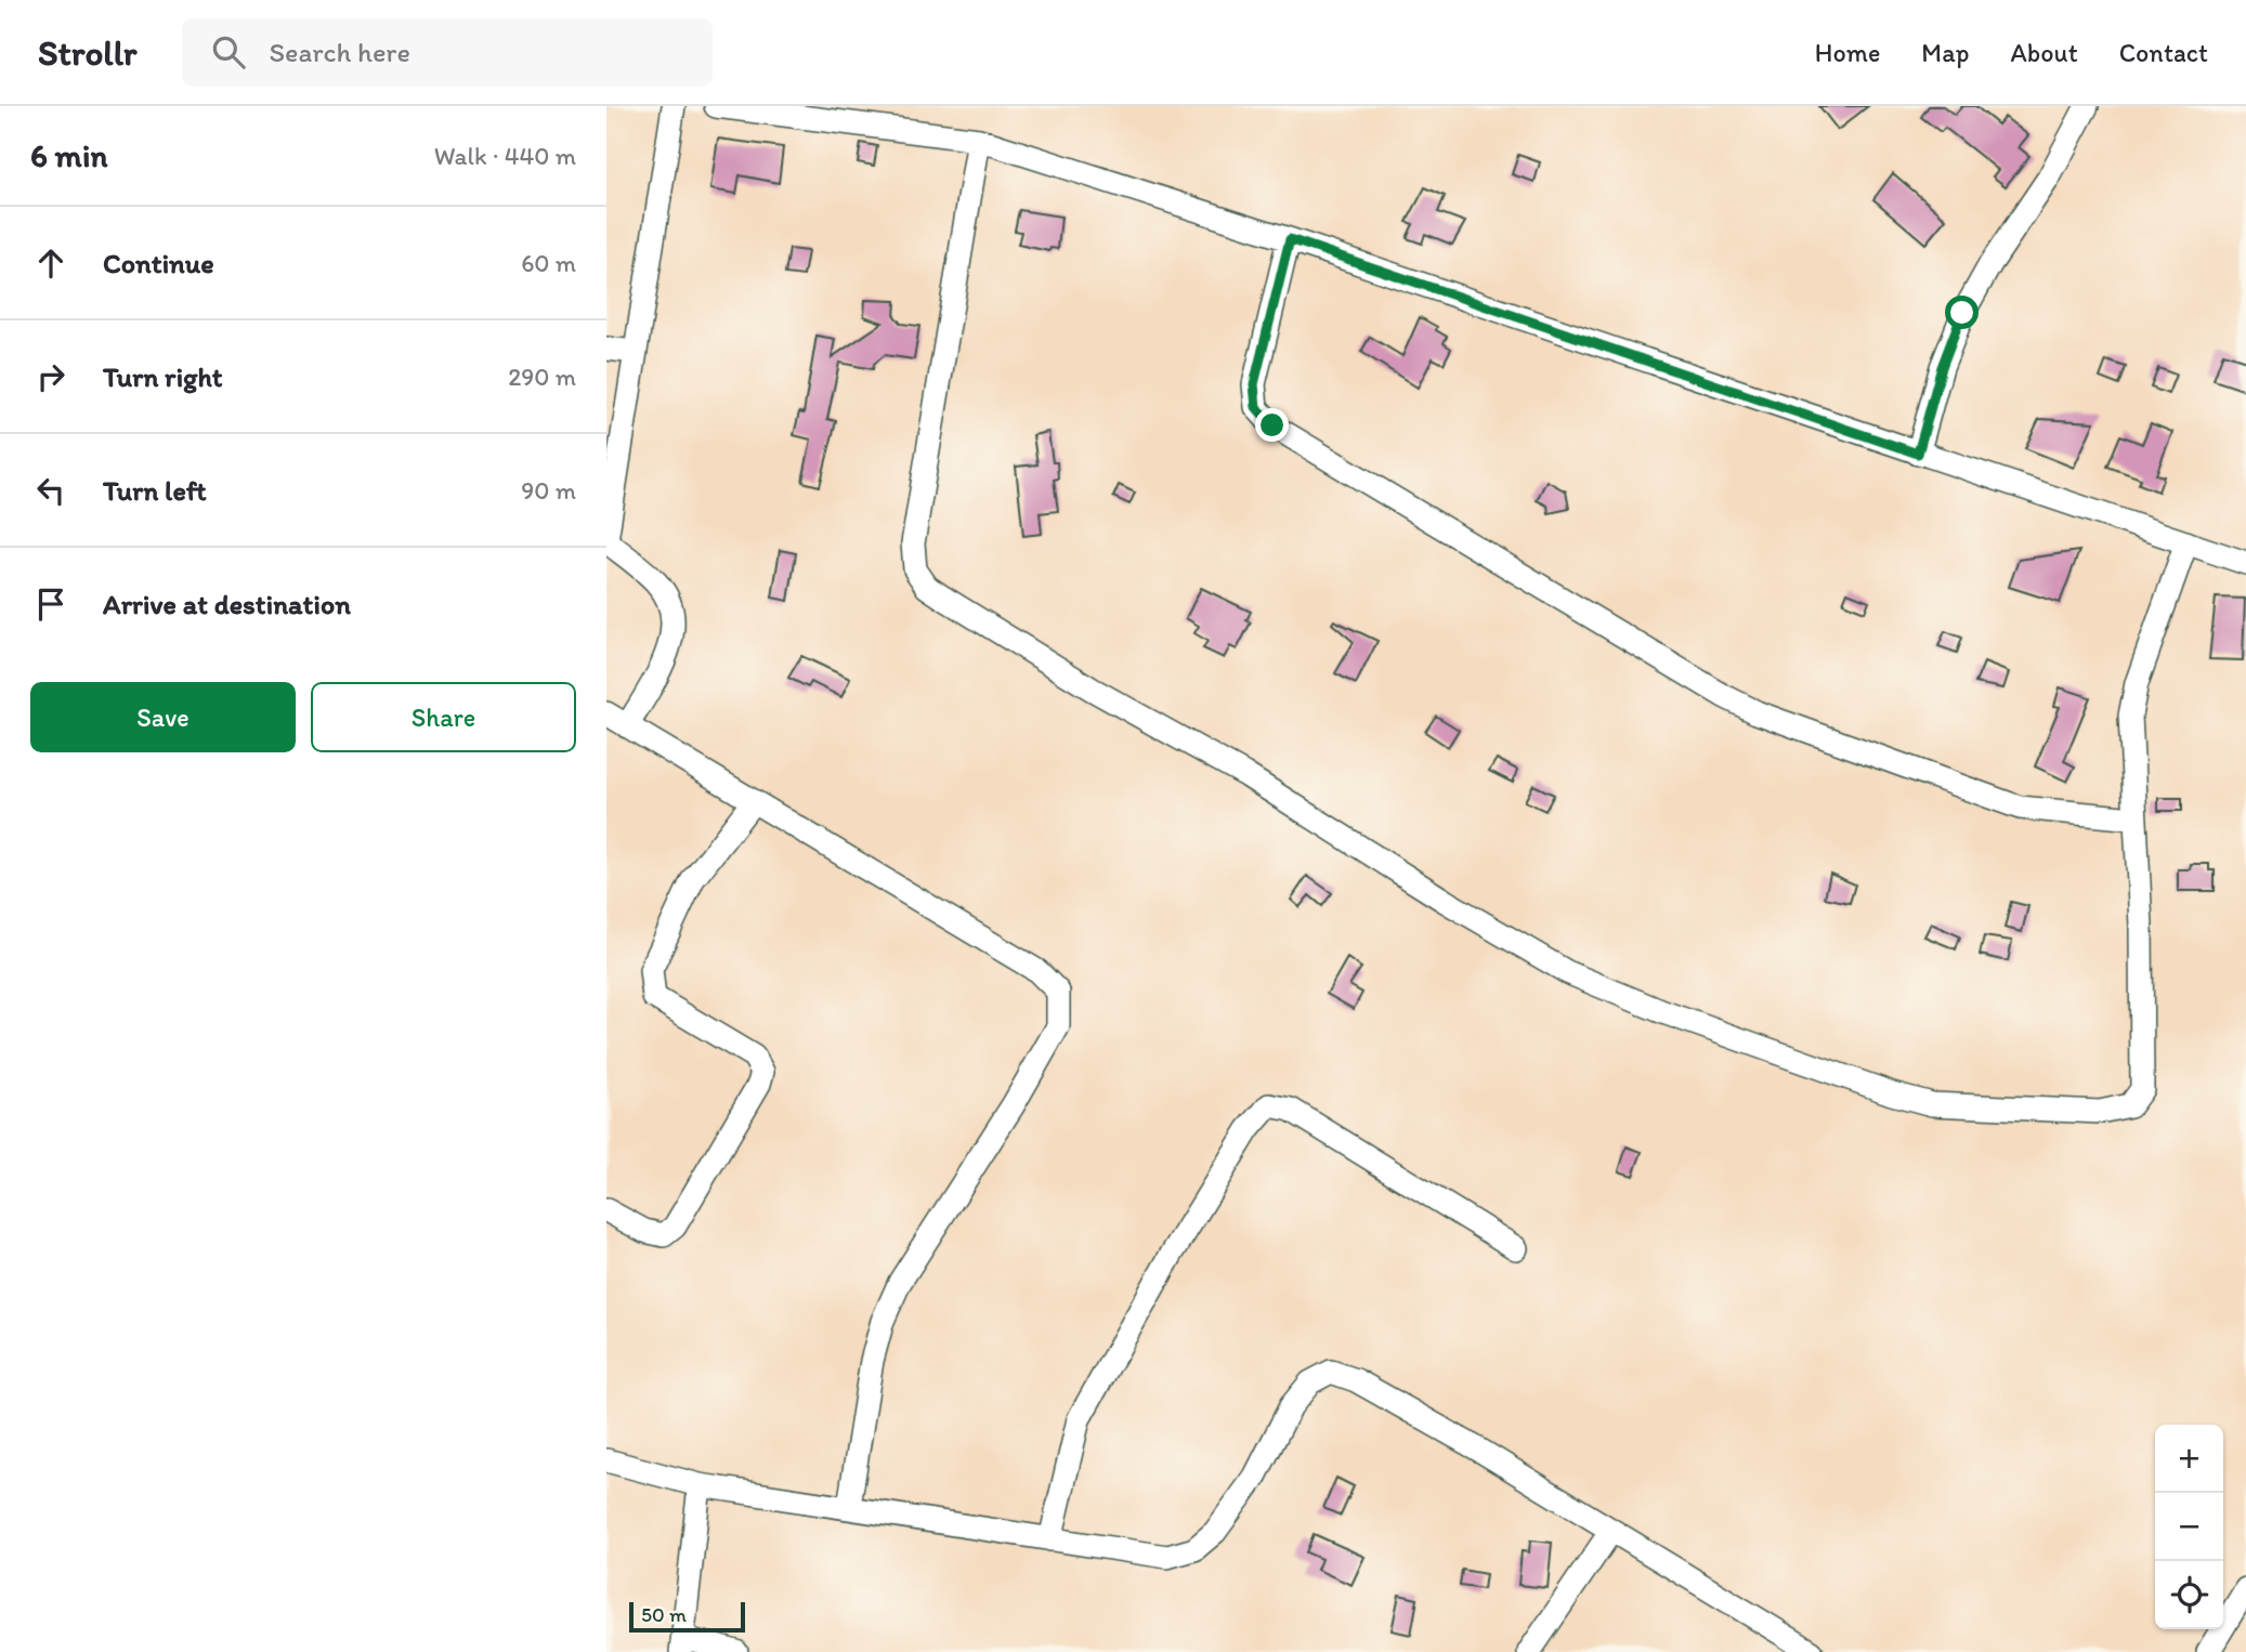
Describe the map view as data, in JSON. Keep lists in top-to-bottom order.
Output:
{
  "scale_bar": "50 m",
  "page": {
    "header": "Strollr",
    "search": "Search here",
    "nav": [
      "Home",
      "Map",
      "About",
      "Contact"
    ],
    "heading": ["6 min", "Walk · 440 m"],
    "list": [
      ["Continue", "60 m"],
      ["Turn right", "290 m"],
      ["Turn left", "90 m"],
      "Arrive at destination"
    ],
    "buttons": ["Save", "Share"],
    "map_buttons": ["+", "−"],
    "scale": "50 m"
  }
}
